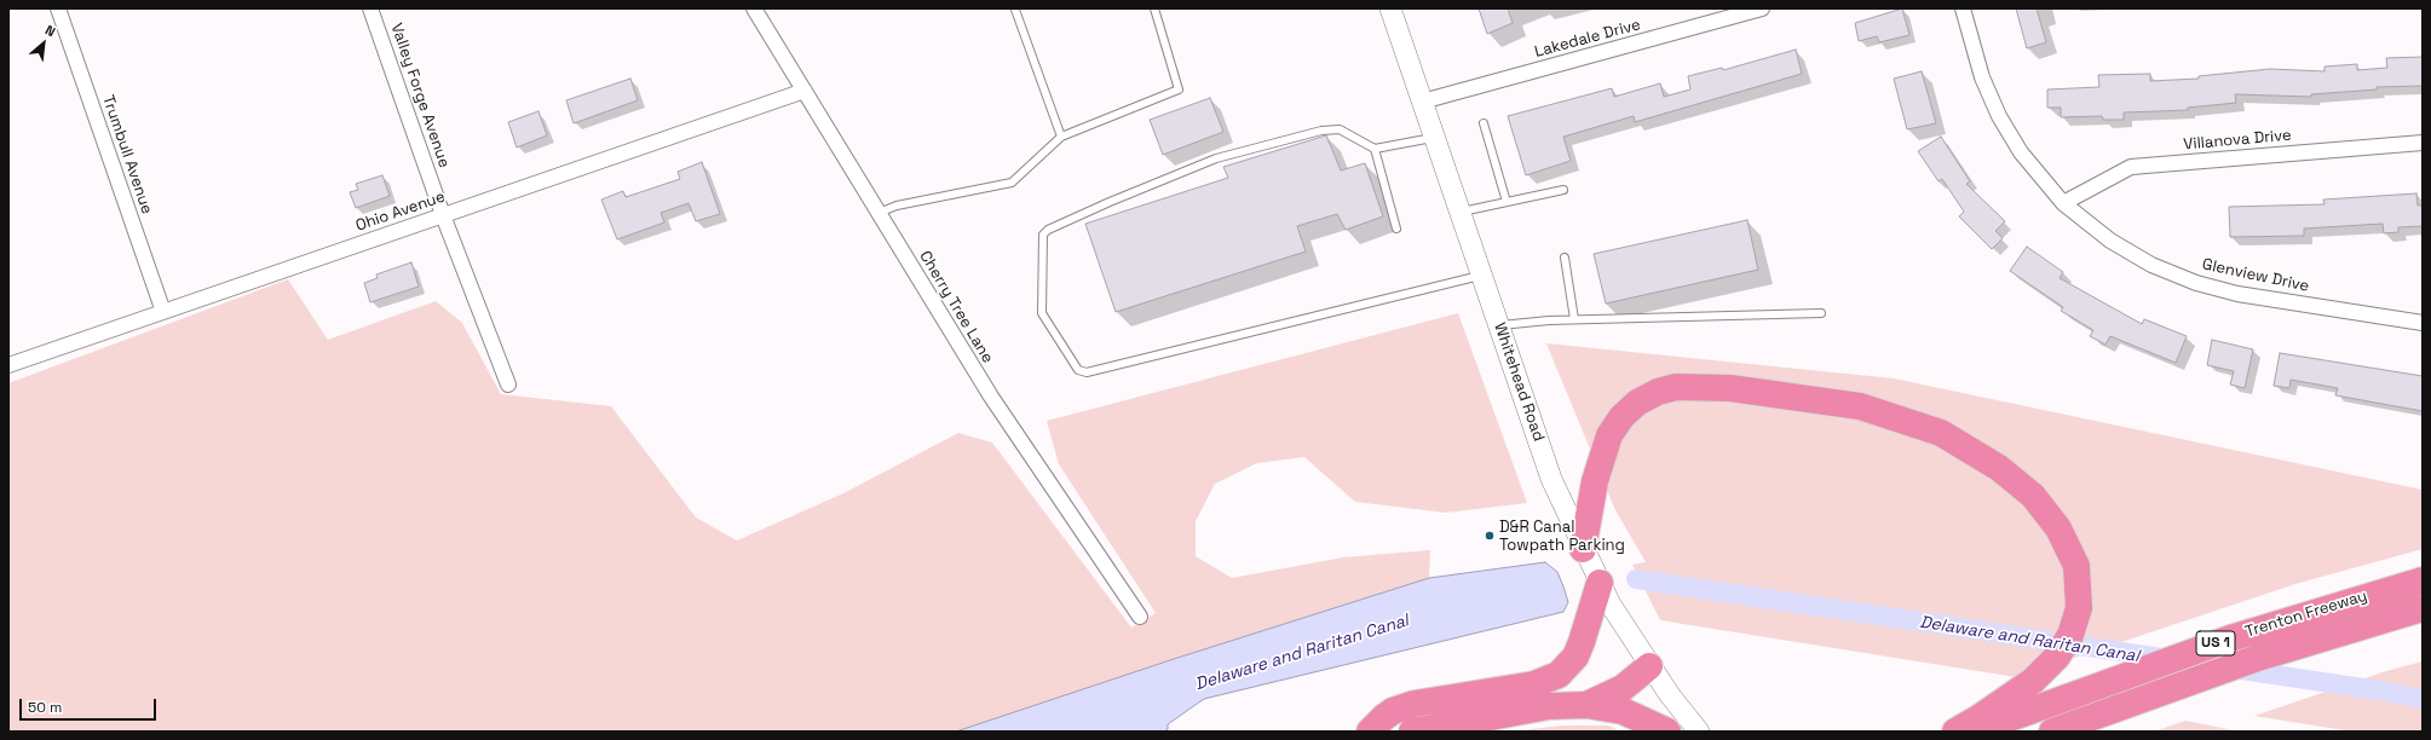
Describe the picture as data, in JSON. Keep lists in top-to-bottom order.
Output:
{
  "streets": {
    "highway": ["Trenton Freeway", "US 1"],
    "main road": ["Whitehead Road"],
    "street": [
      "Lakedale Drive",
      "Valley Forge Avenue",
      "Villanova Drive",
      "Trumbull Avenue",
      "Ohio Avenue",
      "Glenview Drive",
      "Cherry Tree Lane"
    ]
  },
  "crossings": [
    ["Lakedale Drive", "Whitehead Road"],
    ["Valley Forge Avenue", "Ohio Avenue"],
    ["Villanova Drive", "Glenview Drive"],
    ["Trumbull Avenue", "Ohio Avenue"],
    ["Ohio Avenue", "Cherry Tree Lane"]
  ],
  "water": ["Delaware and Raritan Canal"],
  "places": ["D&R Canal Towpath Parking"],
  "scale_bar": "50 m",
  "north": "top right"
}
